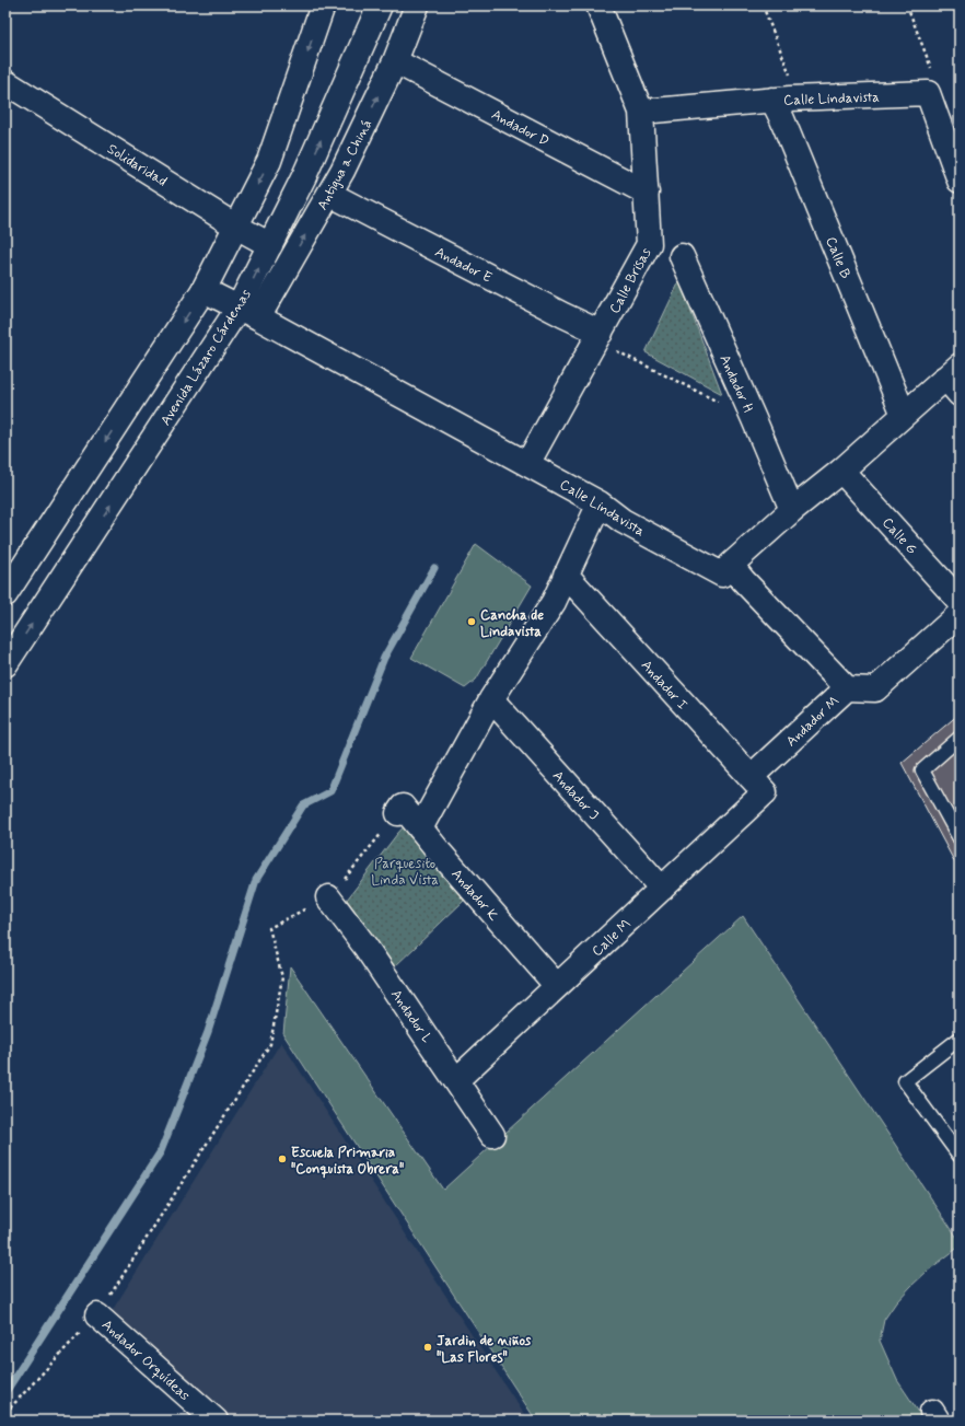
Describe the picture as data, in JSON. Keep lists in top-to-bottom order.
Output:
{
  "streets": {
    "street": [
      "Calle Lindavista",
      "Andador D",
      "Solidaridad",
      "Antigua a Chiná",
      "Calle B",
      "Andador E",
      "Calle Brisas",
      "Avenida Lázaro Cárdenas",
      "Andador H",
      "Calle G",
      "Andador I",
      "Andador M",
      "Andador J",
      "Andador K",
      "Calle M",
      "Andador L",
      "Andador Orquídeas"
    ]
  },
  "crossings": [
    ["Calle Lindavista", "Antigua a Chiná"],
    ["Calle Lindavista", "Calle B"],
    ["Calle Lindavista", "Calle Brisas"],
    ["Calle Lindavista", "Avenida Lázaro Cárdenas"],
    ["Calle Lindavista", "Andador H"],
    ["Calle Lindavista", "Calle G"],
    ["Andador D", "Antigua a Chiná"],
    ["Andador D", "Calle Brisas"],
    ["Solidaridad", "Avenida Lázaro Cárdenas"],
    ["Antigua a Chiná", "Andador E"],
    ["Antigua a Chiná", "Avenida Lázaro Cárdenas"],
    ["Andador E", "Calle Brisas"],
    ["Andador I", "Andador M"],
    ["Andador I", "Calle M"],
    ["Andador M", "Calle M"],
    ["Andador J", "Calle M"],
    ["Andador K", "Calle M"],
    ["Calle M", "Andador L"]
  ],
  "parks": ["Parquesito Linda Vista"],
  "places": ["Cancha de Lindavista", "Escuela Primaria \"Conquista Obrera\"", "Jardin de niños \"Las Flores\""]
}
